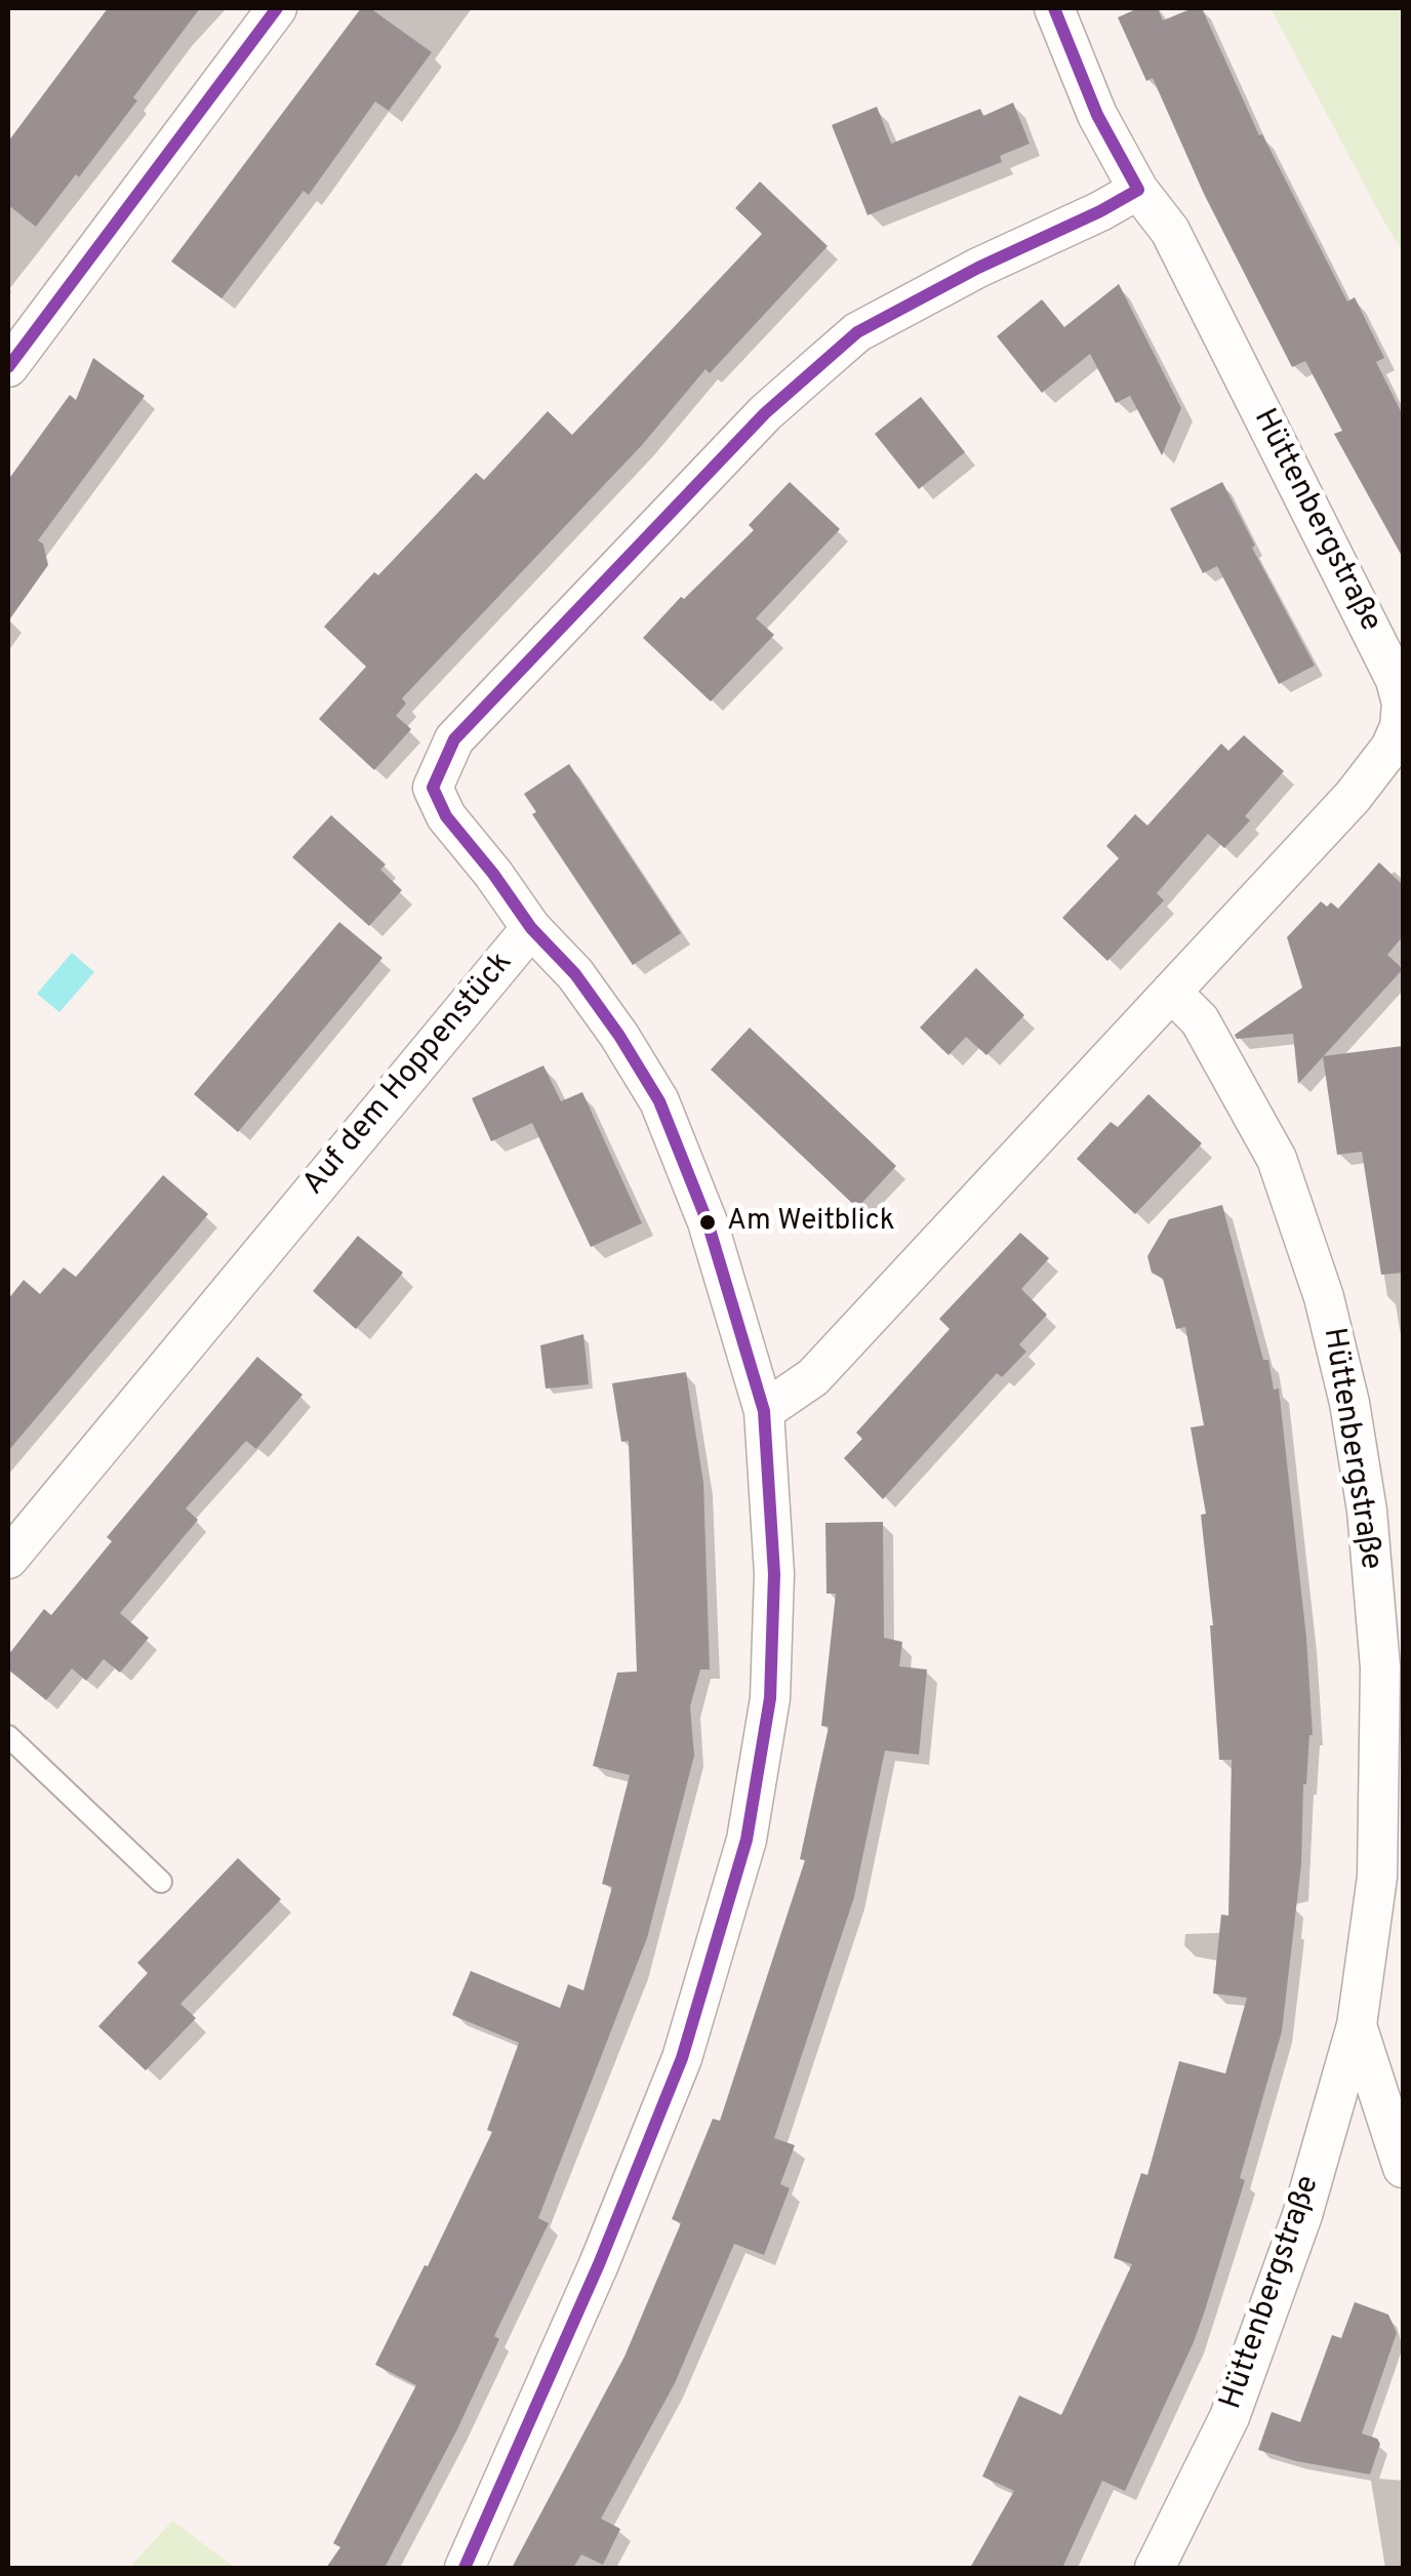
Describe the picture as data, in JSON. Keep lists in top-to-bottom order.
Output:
{
  "streets": {
    "street": ["Hüttenbergstraße", "Auf dem Hoppenstück"]
  },
  "crossings": [
    ["Hüttenbergstraße", "Auf dem Hoppenstück"]
  ],
  "places": ["Am Weitblick"]
}
